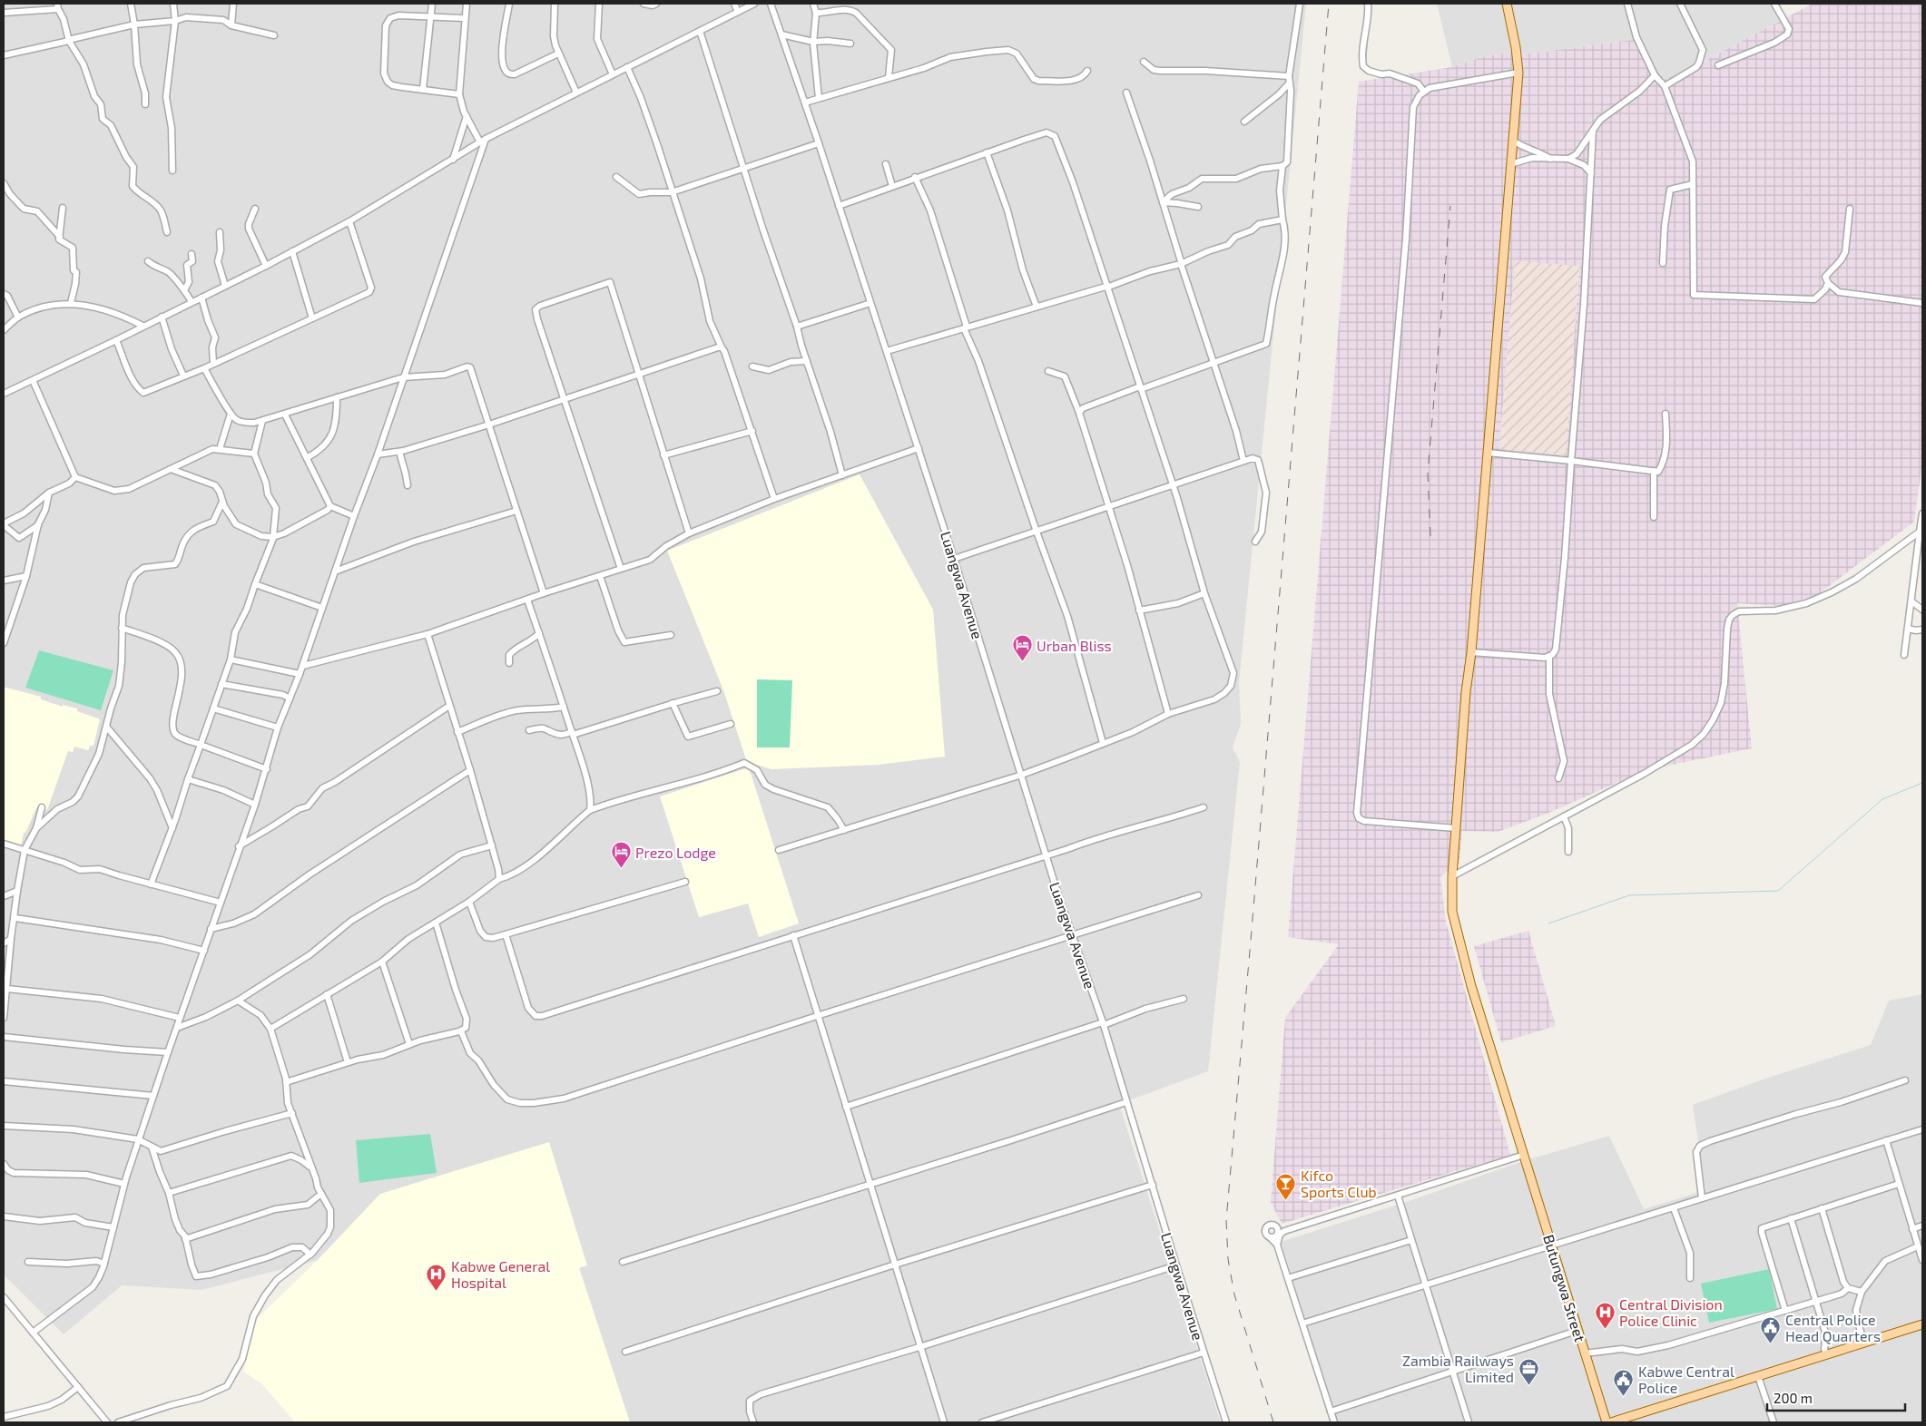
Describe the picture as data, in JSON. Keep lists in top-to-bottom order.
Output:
{
  "streets": {
    "main road": ["Butungwa Street"],
    "street": ["Luangwa Avenue"]
  },
  "places": {
    "hotel": ["Urban Bliss", "Prezo Lodge"],
    "bar": ["Kifco Sports Club"],
    "hospital": ["Kabwe General Hospital", "Central Division Police Clinic"],
    "public building": ["Central Police Head Quarters", "Kabwe Central Police"],
    "office": ["Zambia Railways Limited"]
  },
  "scale_bar": "200 m"
}
